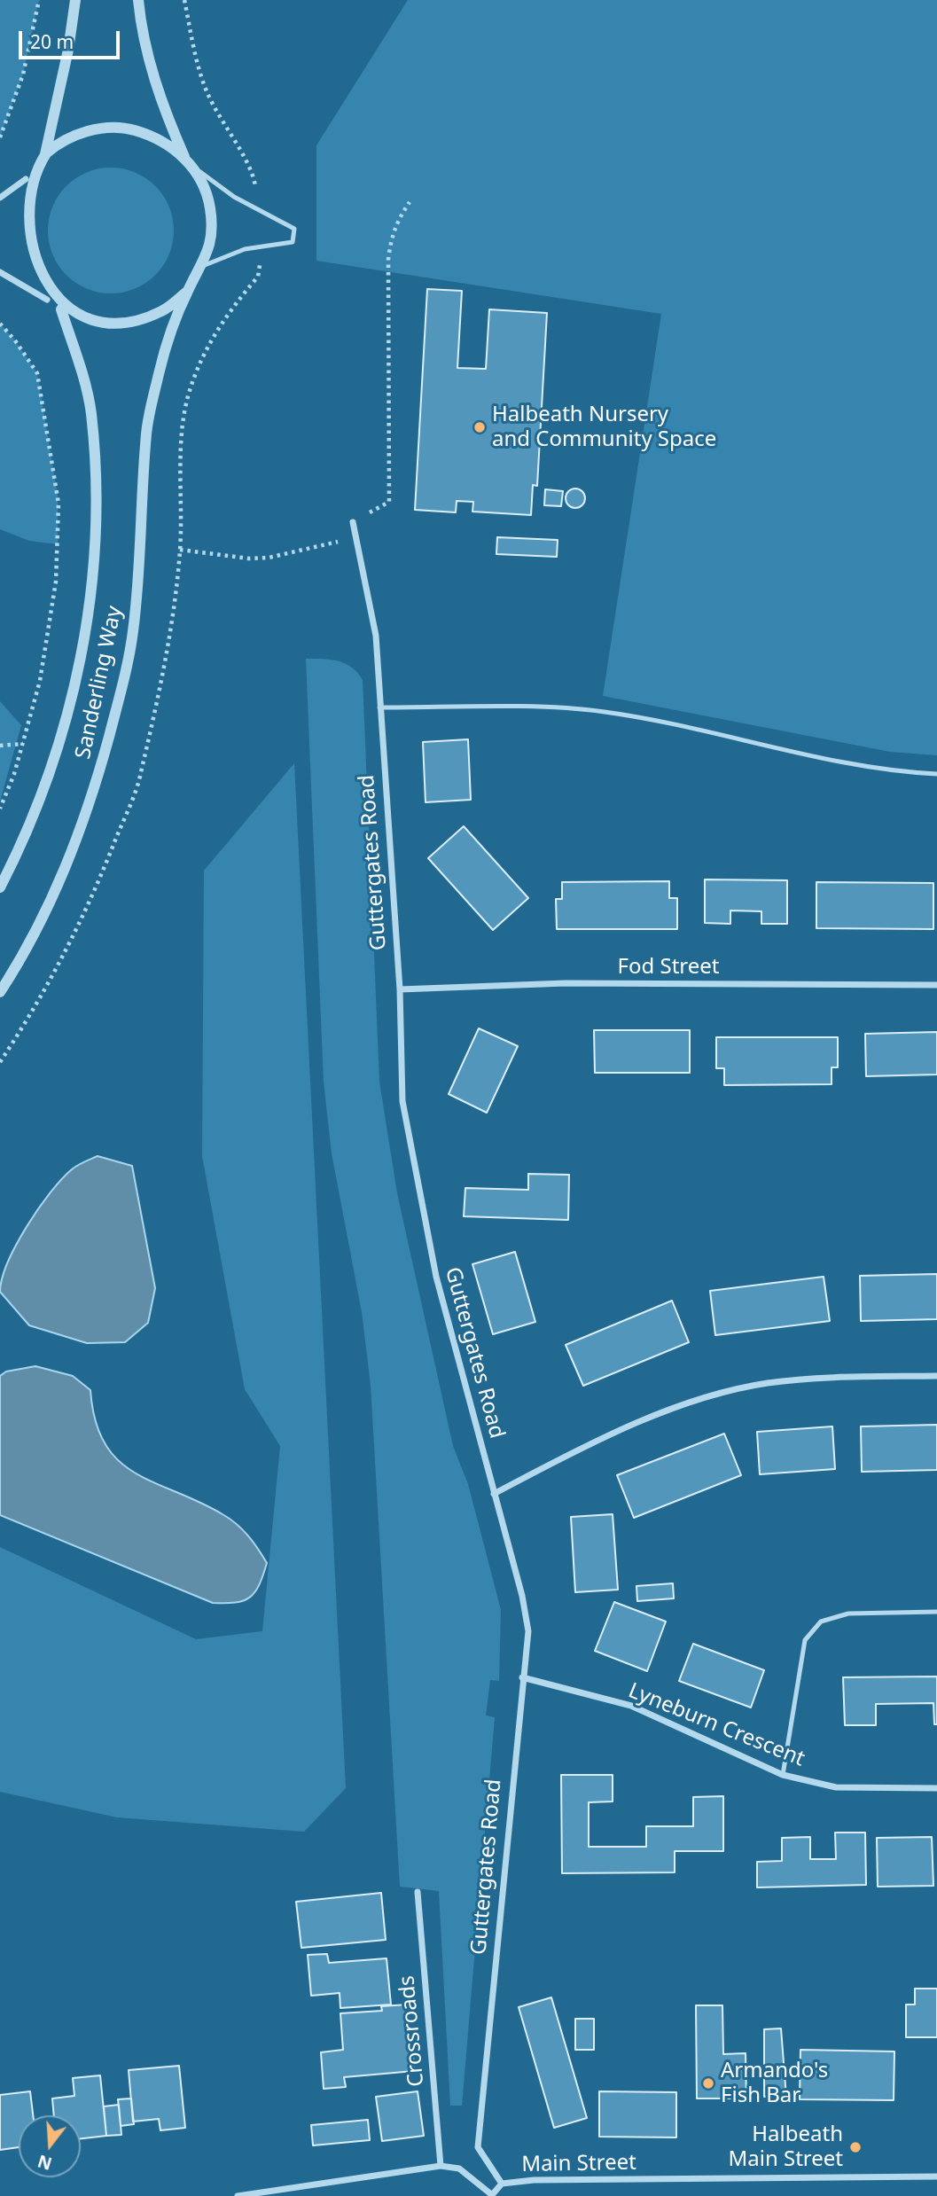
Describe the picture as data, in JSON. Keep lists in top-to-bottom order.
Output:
{
  "streets": {
    "street": [
      "Sanderling Way",
      "Guttergates Road",
      "Fod Street",
      "Lyneburn Crescent",
      "Crossroads",
      "Main Street"
    ]
  },
  "crossings": [
    ["Guttergates Road", "Fod Street"],
    ["Guttergates Road", "Lyneburn Crescent"],
    ["Guttergates Road", "Main Street"],
    ["Crossroads", "Main Street"]
  ],
  "places": ["Halbeath Nursery and Community Space", "Armando's Fish Bar", "Halbeath Main Street"],
  "scale_bar": "20 m",
  "north": "bottom"
}
